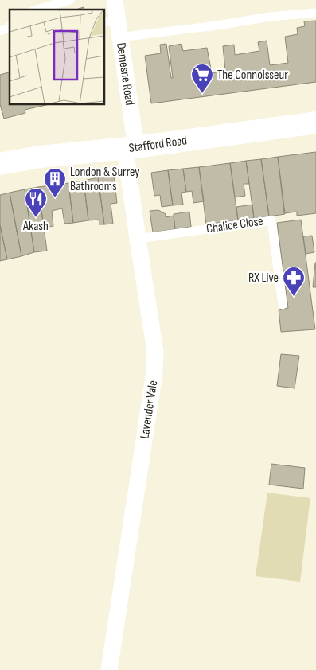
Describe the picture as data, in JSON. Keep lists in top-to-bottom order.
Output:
{
  "streets": {
    "main road": ["Stafford Road"],
    "street": ["Demesne Road", "Lavender Vale"],
    "lane": ["Chalice Close"]
  },
  "crossings": [
    ["Demesne Road", "Stafford Road"],
    ["Demesne Road", "Lavender Vale"],
    ["Stafford Road", "Lavender Vale"],
    ["Chalice Close", "Lavender Vale"]
  ],
  "places": {
    "supermarket": ["The Connoisseur"],
    "building": ["London & Surrey Bathrooms"],
    "restaurant": ["Akash"],
    "pharmacy": ["RX Live"]
  }
}
